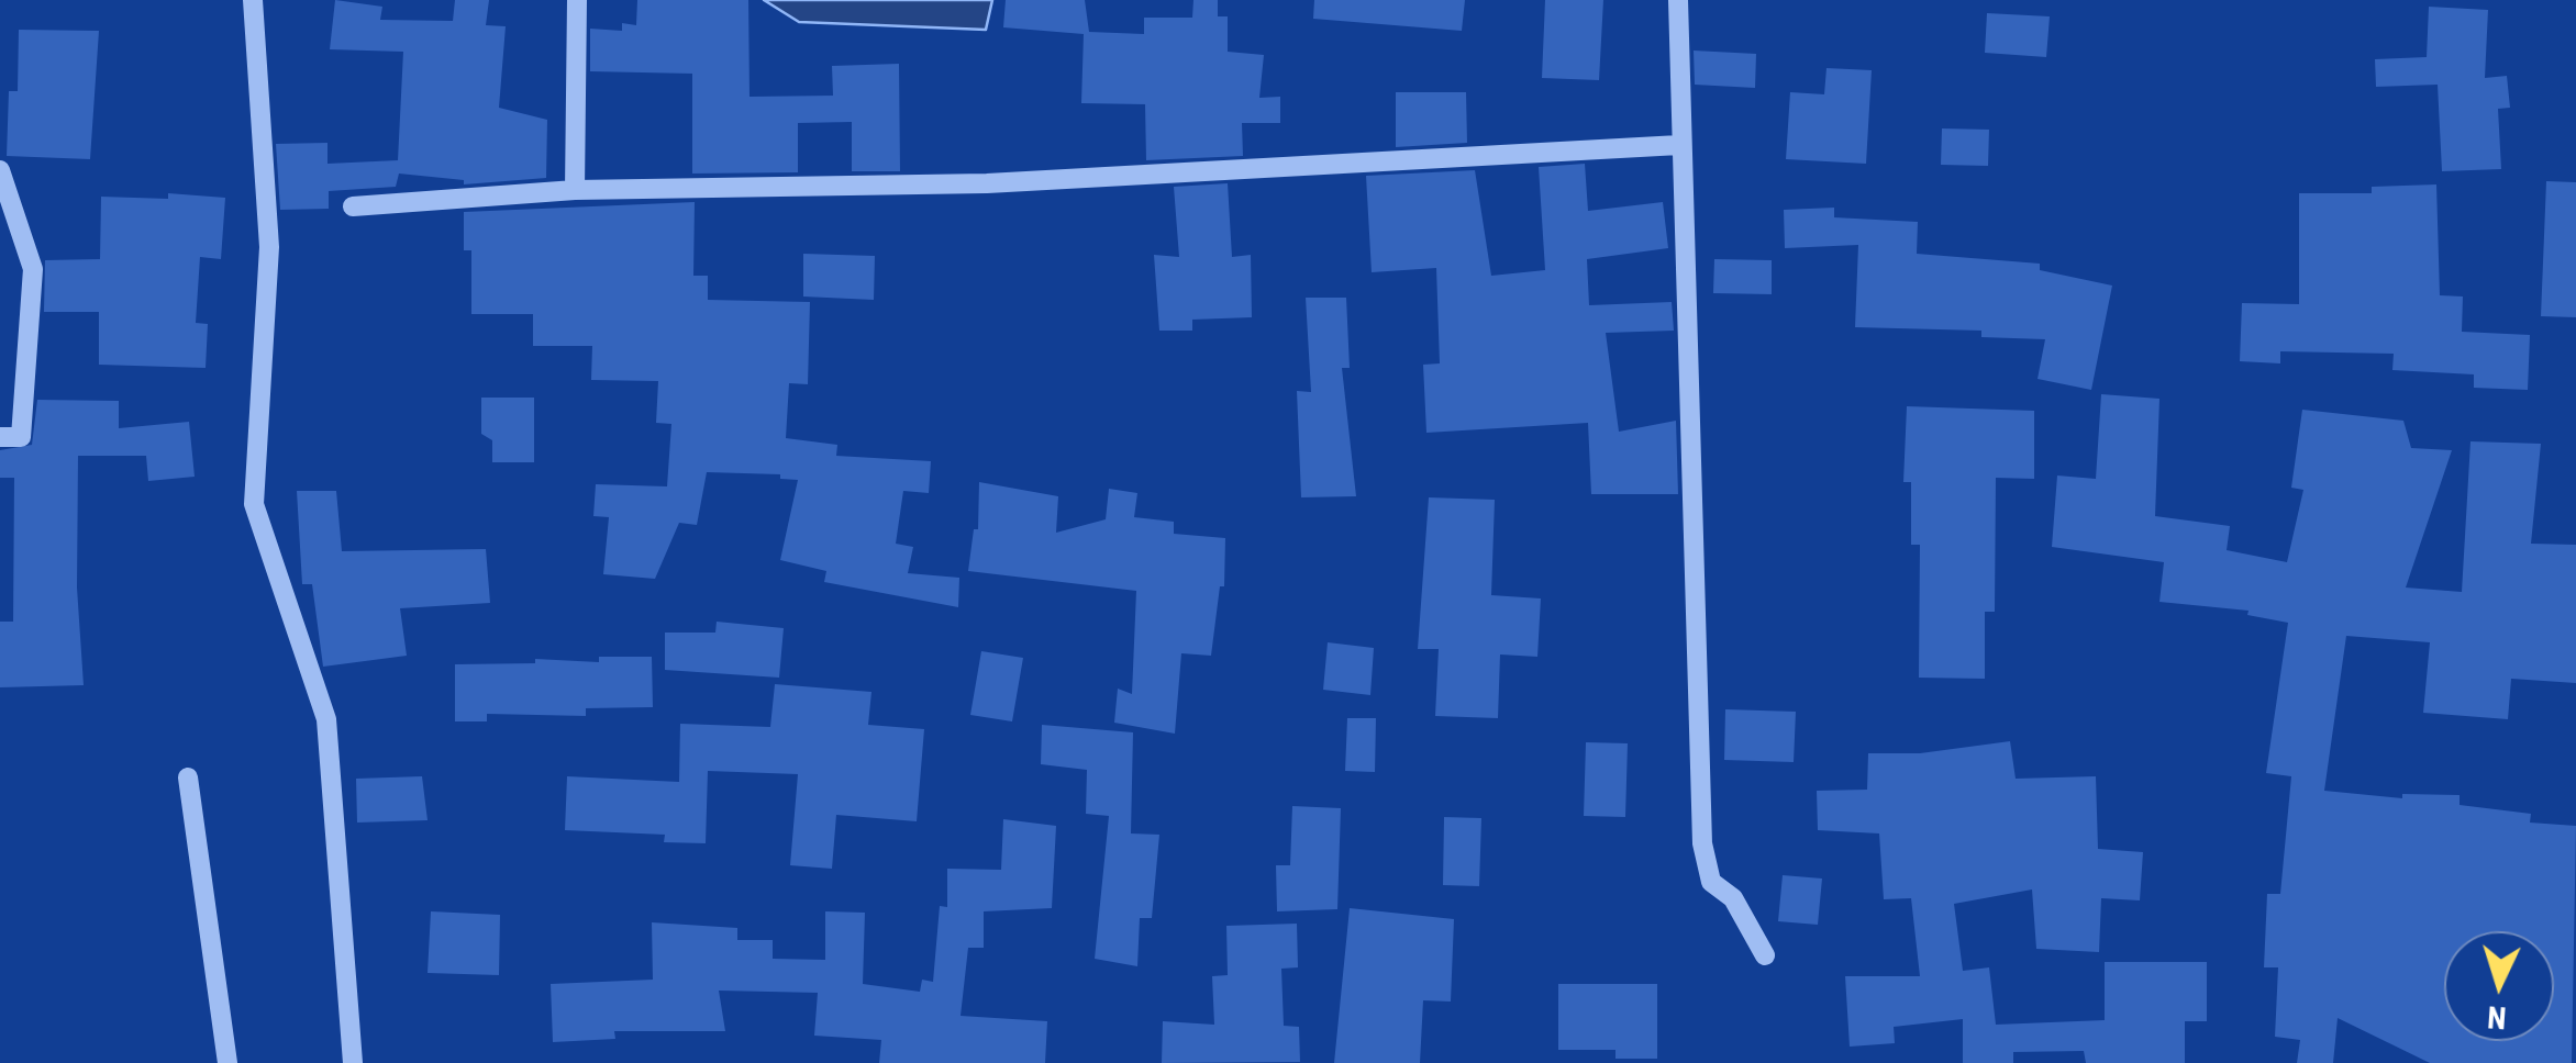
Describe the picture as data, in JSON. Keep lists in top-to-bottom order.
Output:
{
  "north": "bottom"
}
